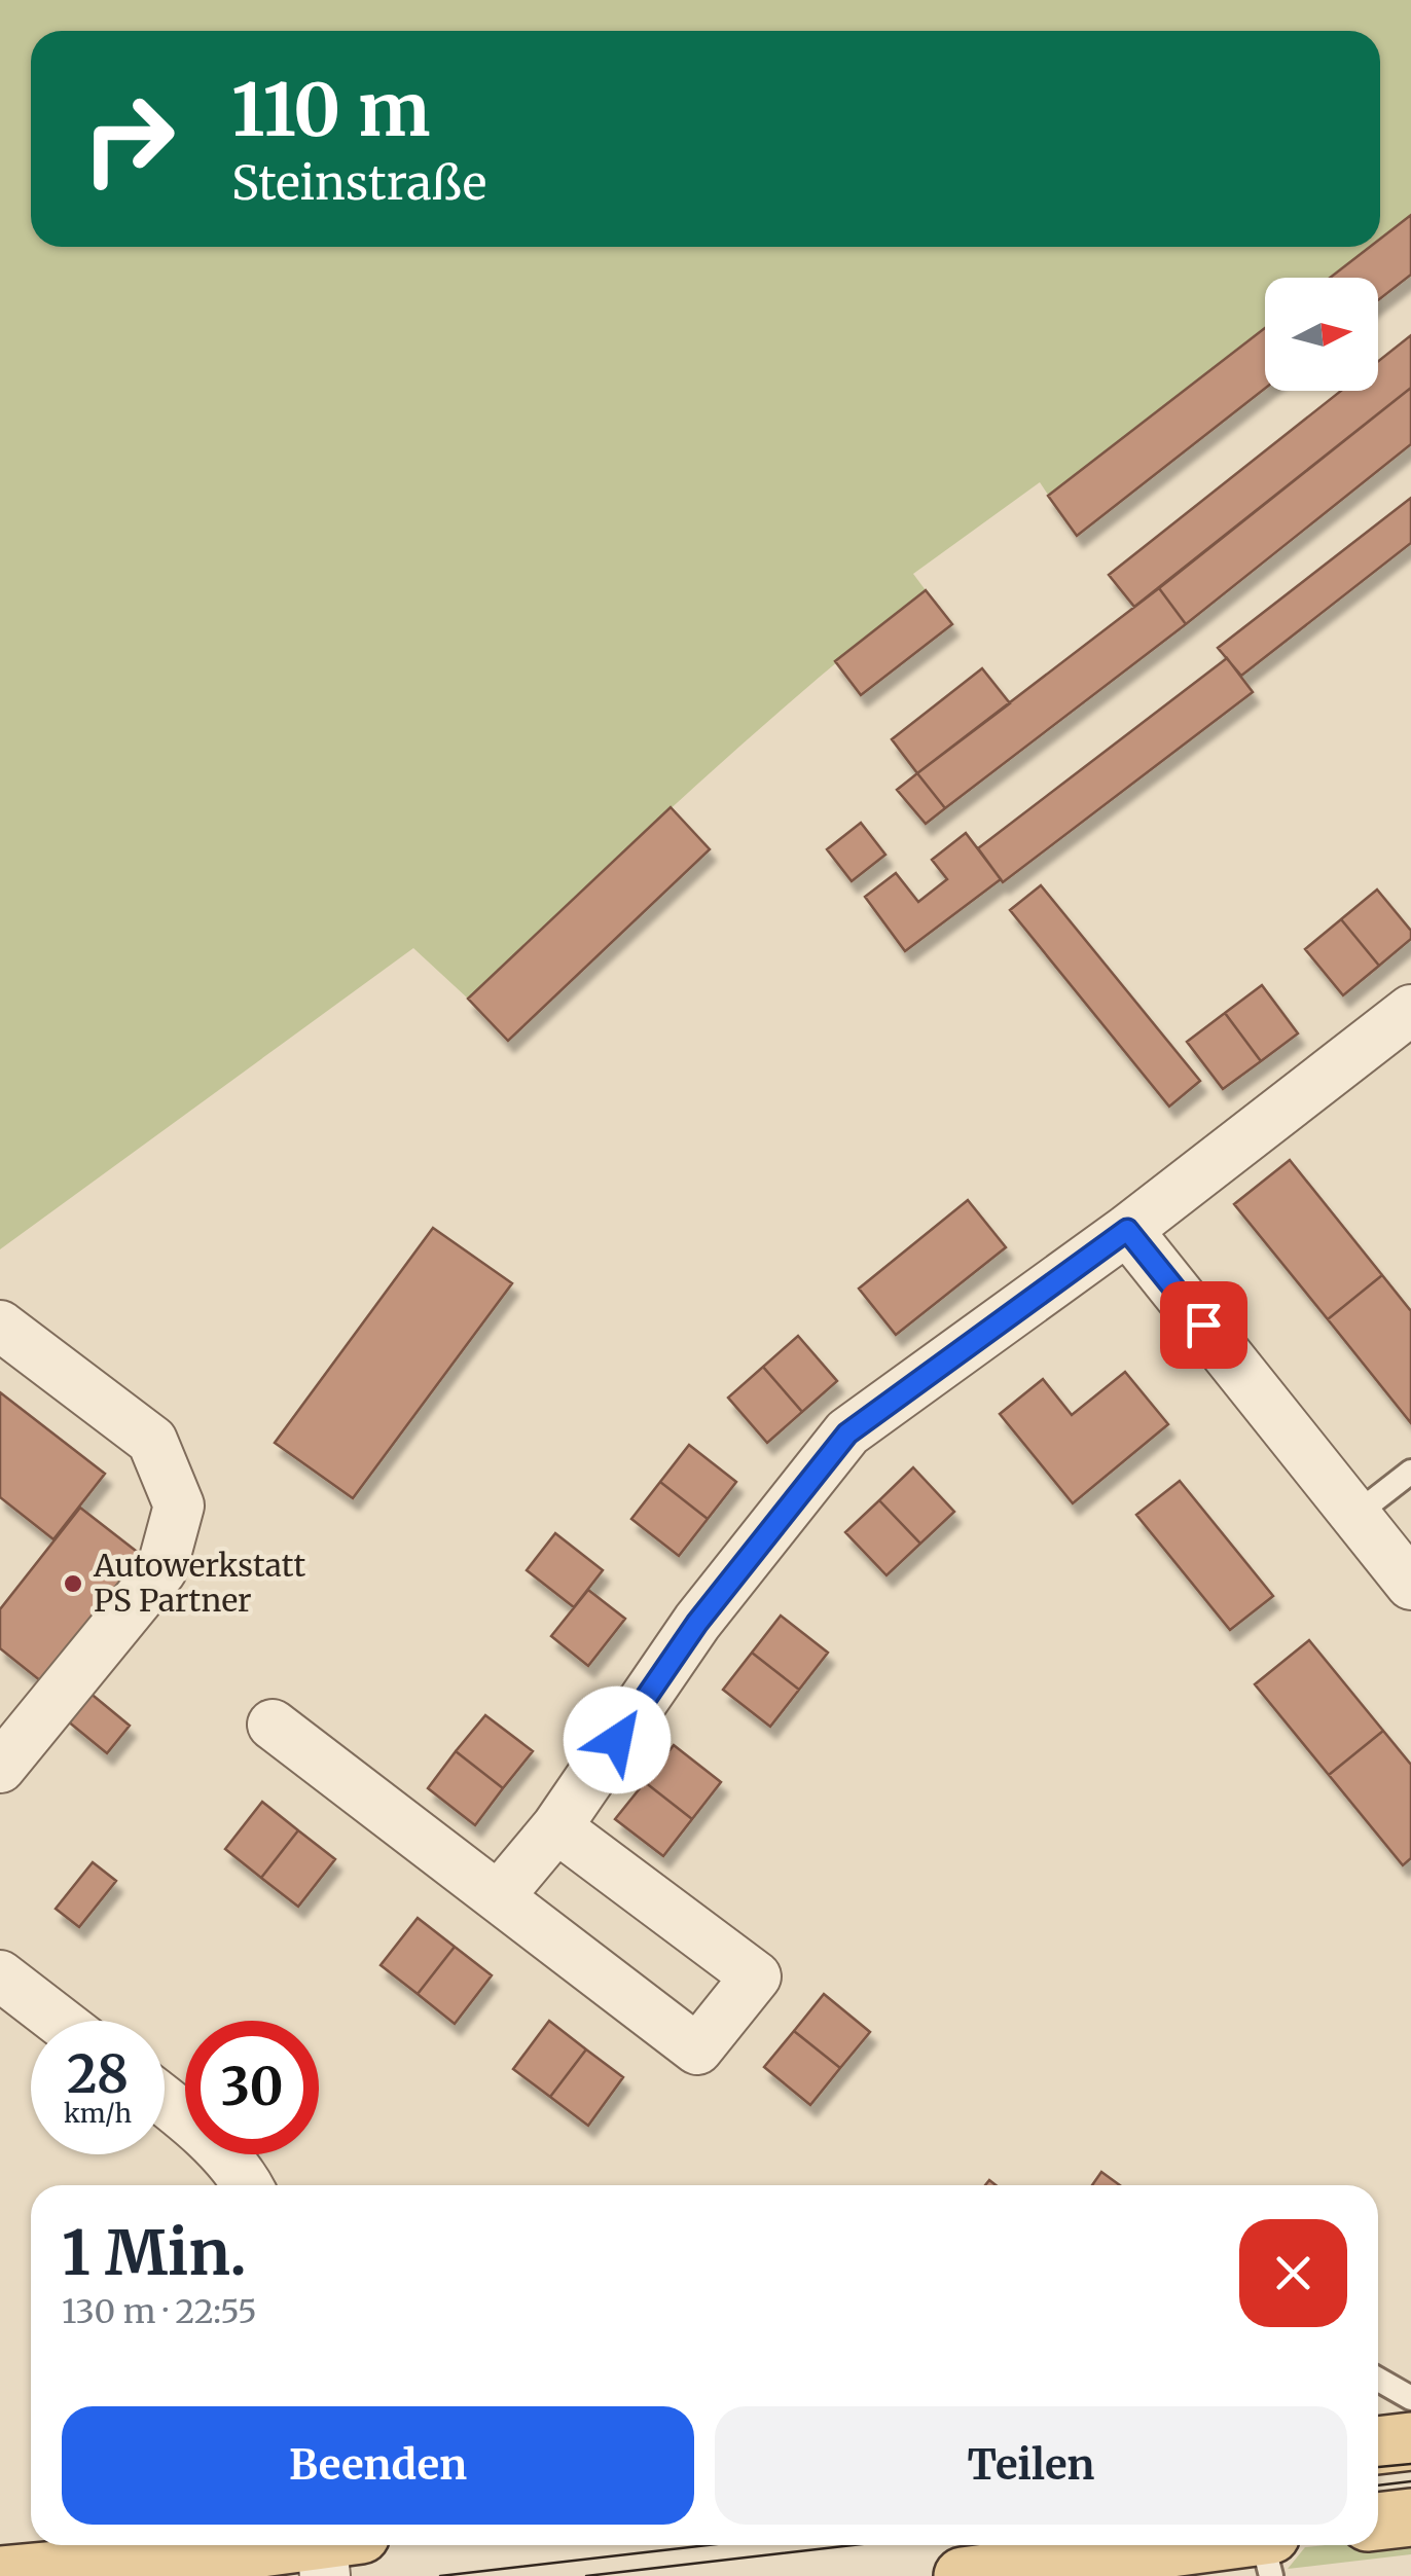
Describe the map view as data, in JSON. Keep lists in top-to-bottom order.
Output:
{
  "places": ["Autowerkstatt PS Partner"],
  "north": "right",
  "page": {
    "turn": ["110 m", "Steinstraße"],
    "speed": "28 km/h",
    "limit": "30",
    "heading": ["1 Min.", "130 m · 22:55"],
    "buttons": ["Beenden", "Teilen"]
  }
}
